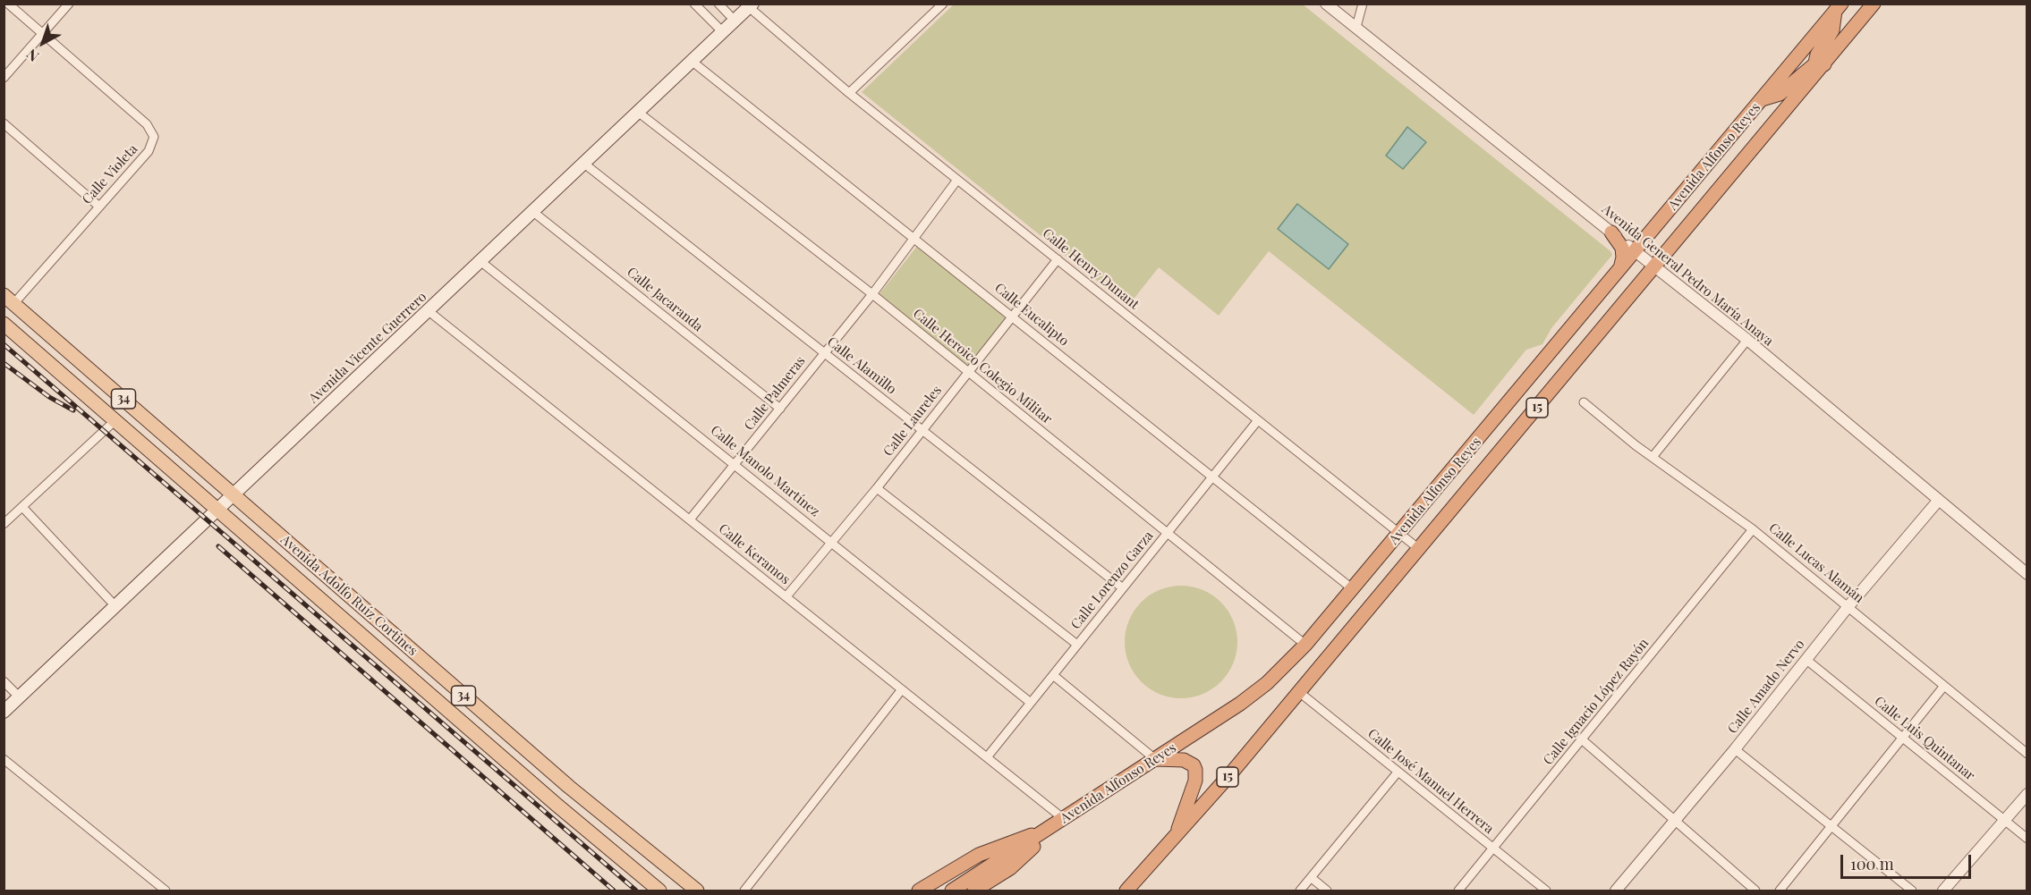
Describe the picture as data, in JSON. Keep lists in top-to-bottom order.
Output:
{
  "streets": {
    "highway": ["Avenida Alfonso Reyes", "15"],
    "main road": ["Avenida Vicente Guerrero", "34", "Avenida Adolfo Ruíz Cortines"],
    "street": [
      "Calle Violeta",
      "Calle Henry Dunant",
      "Avenida General Pedro María Anaya",
      "Calle Jacaranda",
      "Calle Eucalipto",
      "Calle Alamillo",
      "Calle Heroico Colegio Militar",
      "Calle Palmeras",
      "Calle Laureles",
      "Calle Manolo Martínez",
      "Calle Keramos",
      "Calle Lucas Alamán",
      "Calle Lorenzo Garza",
      "Calle Amado Nervo",
      "Calle Ignacio López Rayón",
      "Calle Luis Quintanar",
      "Calle José Manuel Herrera"
    ]
  },
  "crossings": [
    ["Avenida Alfonso Reyes", "Calle Henry Dunant"],
    ["Avenida Alfonso Reyes", "Avenida General Pedro María Anaya"],
    ["Avenida Alfonso Reyes", "Calle Eucalipto"],
    ["Avenida Alfonso Reyes", "Calle Heroico Colegio Militar"],
    ["Avenida Alfonso Reyes", "15"],
    ["Avenida Alfonso Reyes", "Calle Keramos"],
    ["Avenida Alfonso Reyes", "Calle José Manuel Herrera"],
    ["Calle Violeta", "Avenida Adolfo Ruíz Cortines"],
    ["Calle Henry Dunant", "Avenida Vicente Guerrero"],
    ["Calle Henry Dunant", "Calle Palmeras"],
    ["Calle Henry Dunant", "Calle Laureles"],
    ["Calle Henry Dunant", "Calle Lorenzo Garza"],
    ["Avenida General Pedro María Anaya", "Calle Amado Nervo"],
    ["Calle Jacaranda", "Avenida Vicente Guerrero"],
    ["Calle Jacaranda", "Calle Palmeras"],
    ["Calle Eucalipto", "Avenida Vicente Guerrero"],
    ["Calle Eucalipto", "Calle Palmeras"],
    ["Calle Eucalipto", "Calle Laureles"],
    ["Calle Eucalipto", "Calle Lorenzo Garza"],
    ["Avenida Vicente Guerrero", "Calle Alamillo"],
    ["Avenida Vicente Guerrero", "Calle Heroico Colegio Militar"],
    ["Avenida Vicente Guerrero", "Calle Manolo Martínez"],
    ["Avenida Vicente Guerrero", "Calle Keramos"],
    ["Avenida Vicente Guerrero", "Avenida Adolfo Ruíz Cortines"],
    ["Calle Alamillo", "Calle Palmeras"],
    ["Calle Alamillo", "Calle Laureles"],
    ["Calle Alamillo", "Calle Lorenzo Garza"],
    ["Calle Heroico Colegio Militar", "Calle Palmeras"],
    ["Calle Heroico Colegio Militar", "Calle Laureles"],
    ["Calle Heroico Colegio Militar", "Calle Lorenzo Garza"],
    ["Calle Palmeras", "Calle Manolo Martínez"],
    ["Calle Palmeras", "Calle Keramos"],
    ["15", "Calle José Manuel Herrera"],
    ["Calle Laureles", "Calle Manolo Martínez"],
    ["Calle Laureles", "Calle Keramos"],
    ["Calle Manolo Martínez", "Calle Lorenzo Garza"],
    ["Calle Keramos", "Calle Lorenzo Garza"],
    ["Calle Lucas Alamán", "Calle Amado Nervo"],
    ["Calle Lucas Alamán", "Calle Ignacio López Rayón"],
    ["Calle Amado Nervo", "Calle Luis Quintanar"],
    ["Calle Ignacio López Rayón", "Calle José Manuel Herrera"]
  ],
  "scale_bar": "100 m",
  "north": "bottom left"
}
